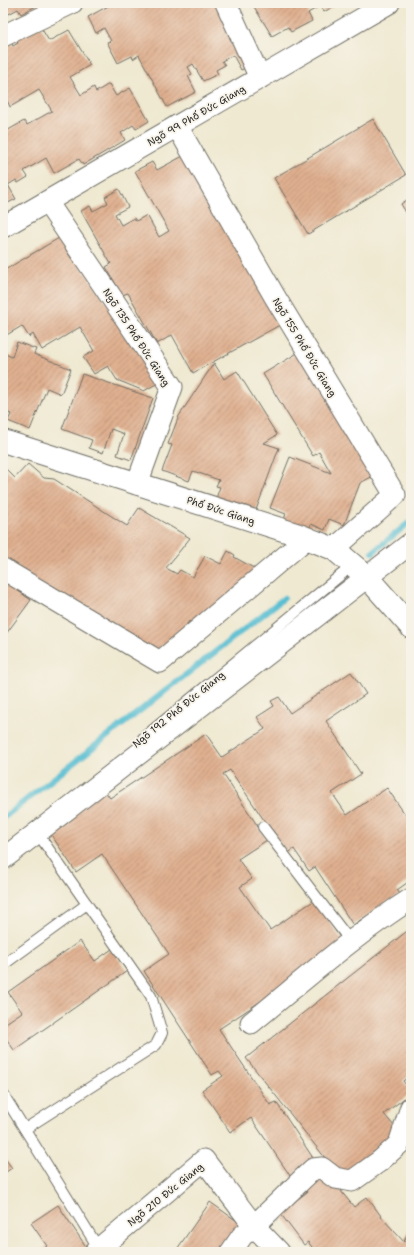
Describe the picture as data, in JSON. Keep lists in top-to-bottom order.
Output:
{
  "streets": {
    "street": [
      "Ngõ 99 Phố Đức Giang",
      "Ngõ 135 Phố Đức Giang",
      "Ngõ 155 Phố Đức Giang",
      "Phố Đức Giang",
      "Ngõ 210 Đức Giang"
    ]
  },
  "crossings": [
    ["Ngõ 99 Phố Đức Giang", "Ngõ 135 Phố Đức Giang"],
    ["Ngõ 99 Phố Đức Giang", "Ngõ 155 Phố Đức Giang"],
    ["Ngõ 135 Phố Đức Giang", "Phố Đức Giang"],
    ["Ngõ 155 Phố Đức Giang", "Phố Đức Giang"]
  ]
}
